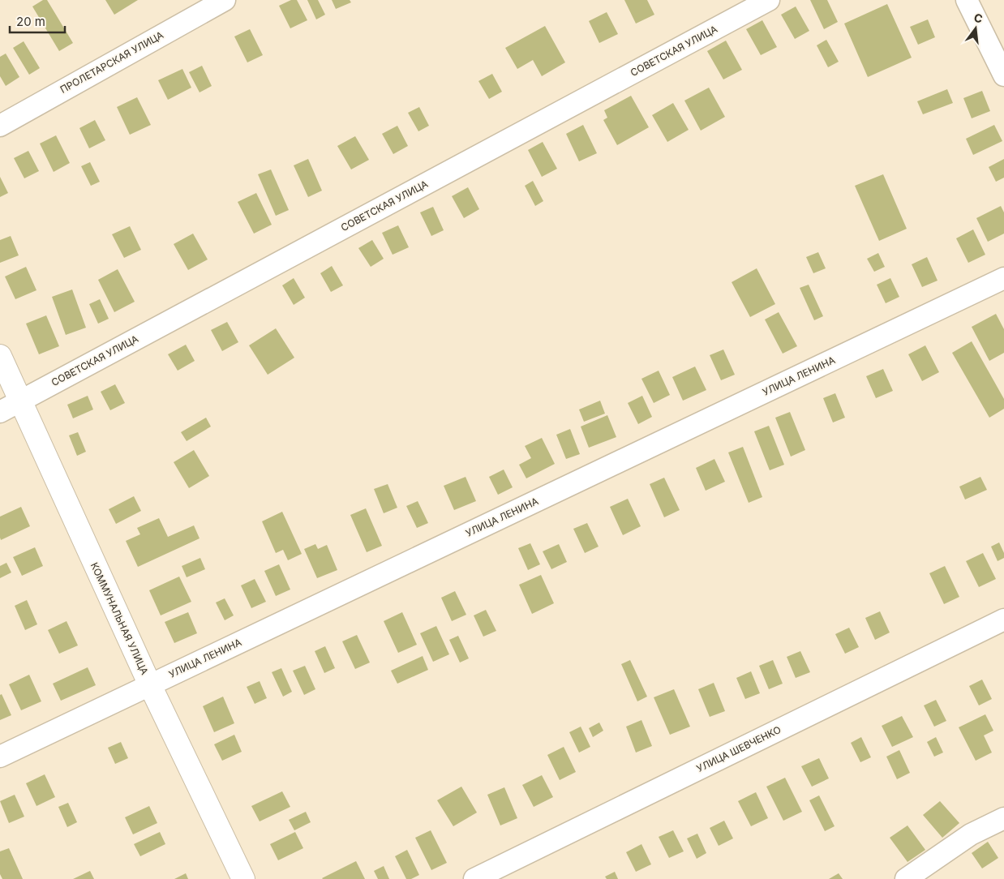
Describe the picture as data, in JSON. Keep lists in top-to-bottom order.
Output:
{
  "streets": {
    "street": [
      "СОВЕТСКАЯ УЛИЦА",
      "ПРОЛЕТАРСКАЯ УЛИЦА",
      "УЛИЦА ЛЕНИНА",
      "КОММУНАЛЬНАЯ УЛИЦА",
      "УЛИЦА ШЕВЧЕНКО"
    ]
  },
  "crossings": [
    ["СОВЕТСКАЯ УЛИЦА", "КОММУНАЛЬНАЯ УЛИЦА"],
    ["УЛИЦА ЛЕНИНА", "КОММУНАЛЬНАЯ УЛИЦА"]
  ],
  "scale_bar": "20 m",
  "north": "top"
}
